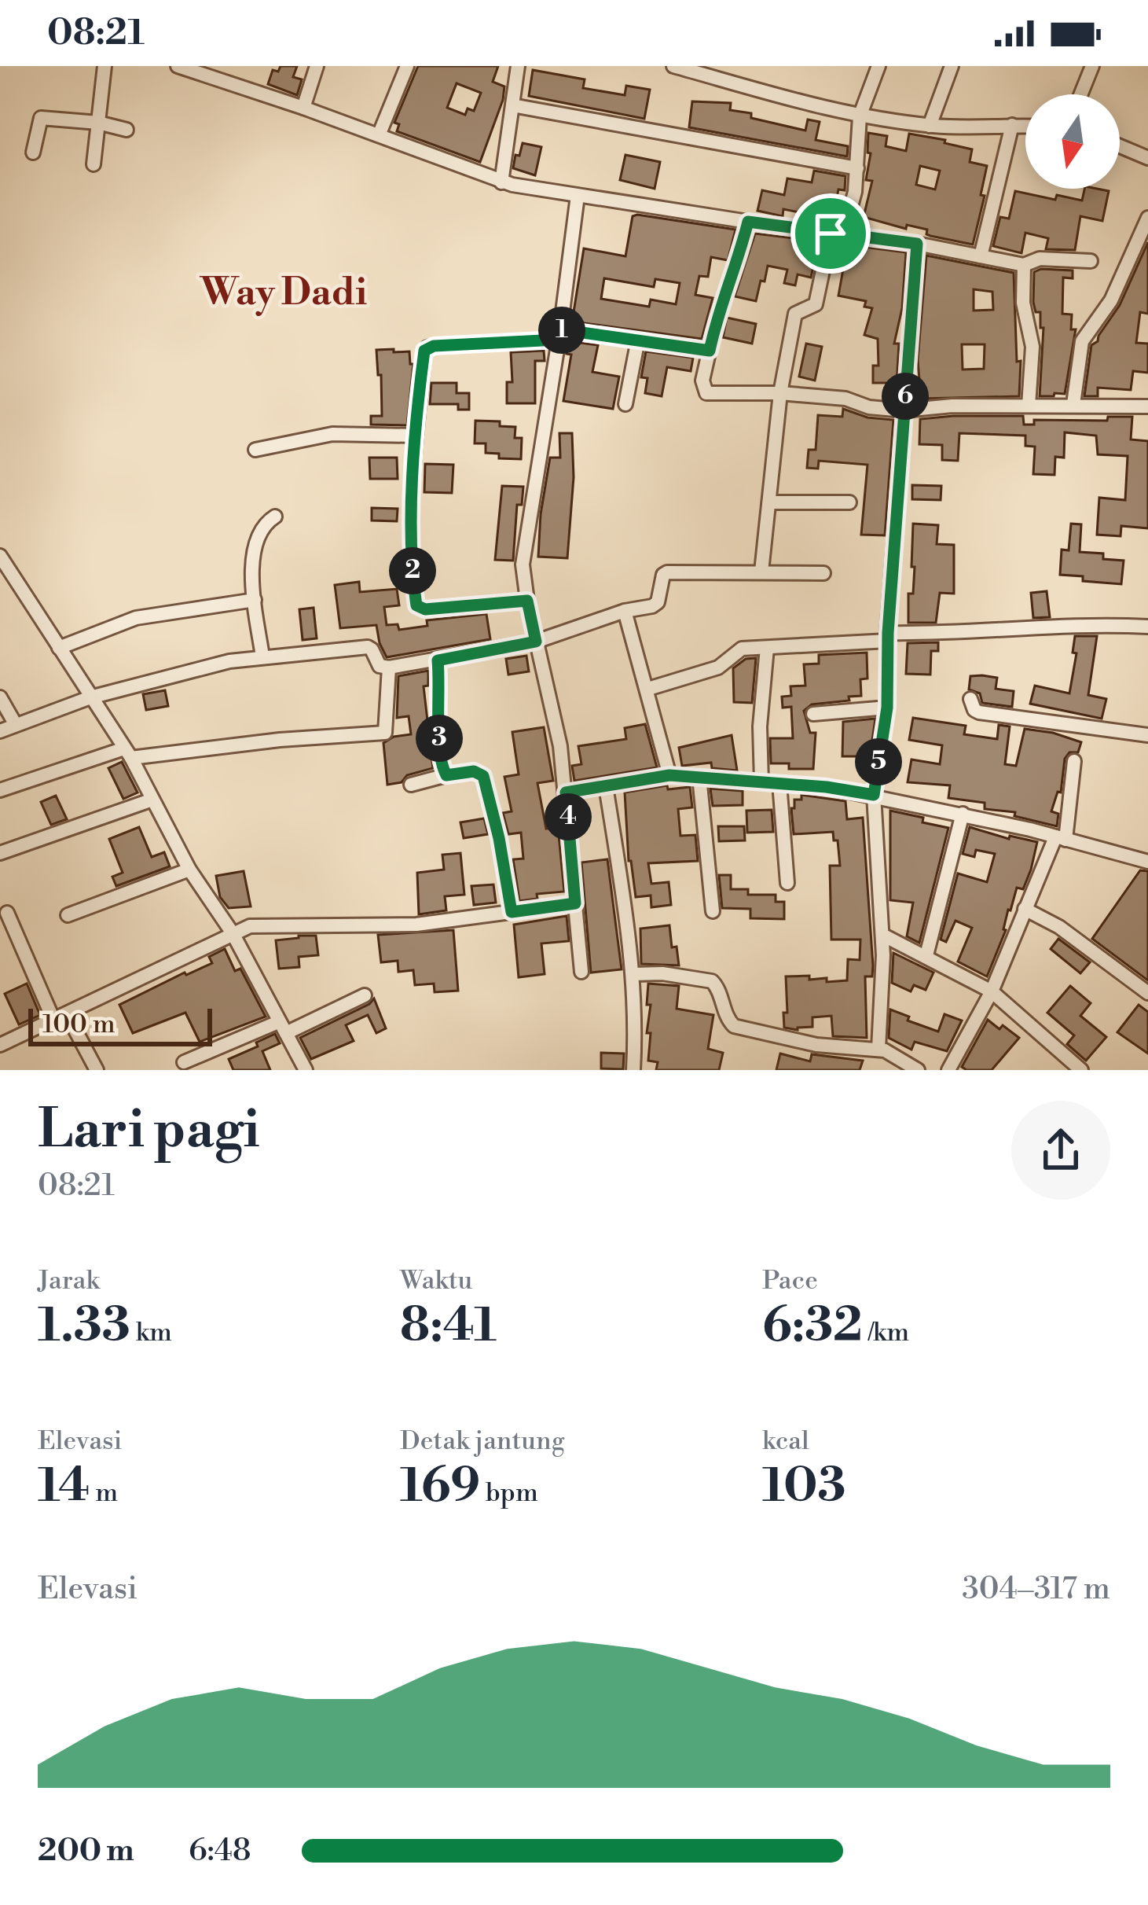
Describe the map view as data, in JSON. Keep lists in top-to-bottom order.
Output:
{
  "districts": ["Way Dadi"],
  "scale_bar": "100 m",
  "north": "bottom",
  "page": {
    "status": "08:21",
    "pins": [
      "1",
      "6",
      "2",
      "3",
      "5",
      "4"
    ],
    "scale": "100 m",
    "heading": ["Lari pagi", "08:21"],
    "stats": [
      ["Jarak", "1.33 km"],
      ["Waktu", "8:41"],
      ["Pace", "6:32 /km"],
      ["Elevasi", "14 m"],
      ["Detak jantung", "169 bpm"],
      ["kcal", "103"]
    ],
    "chart": ["Elevasi", "304–317 m"],
    "list": [
      {
        "name": "200 m",
        "note": "6:48"
      }
    ]
  }
}
